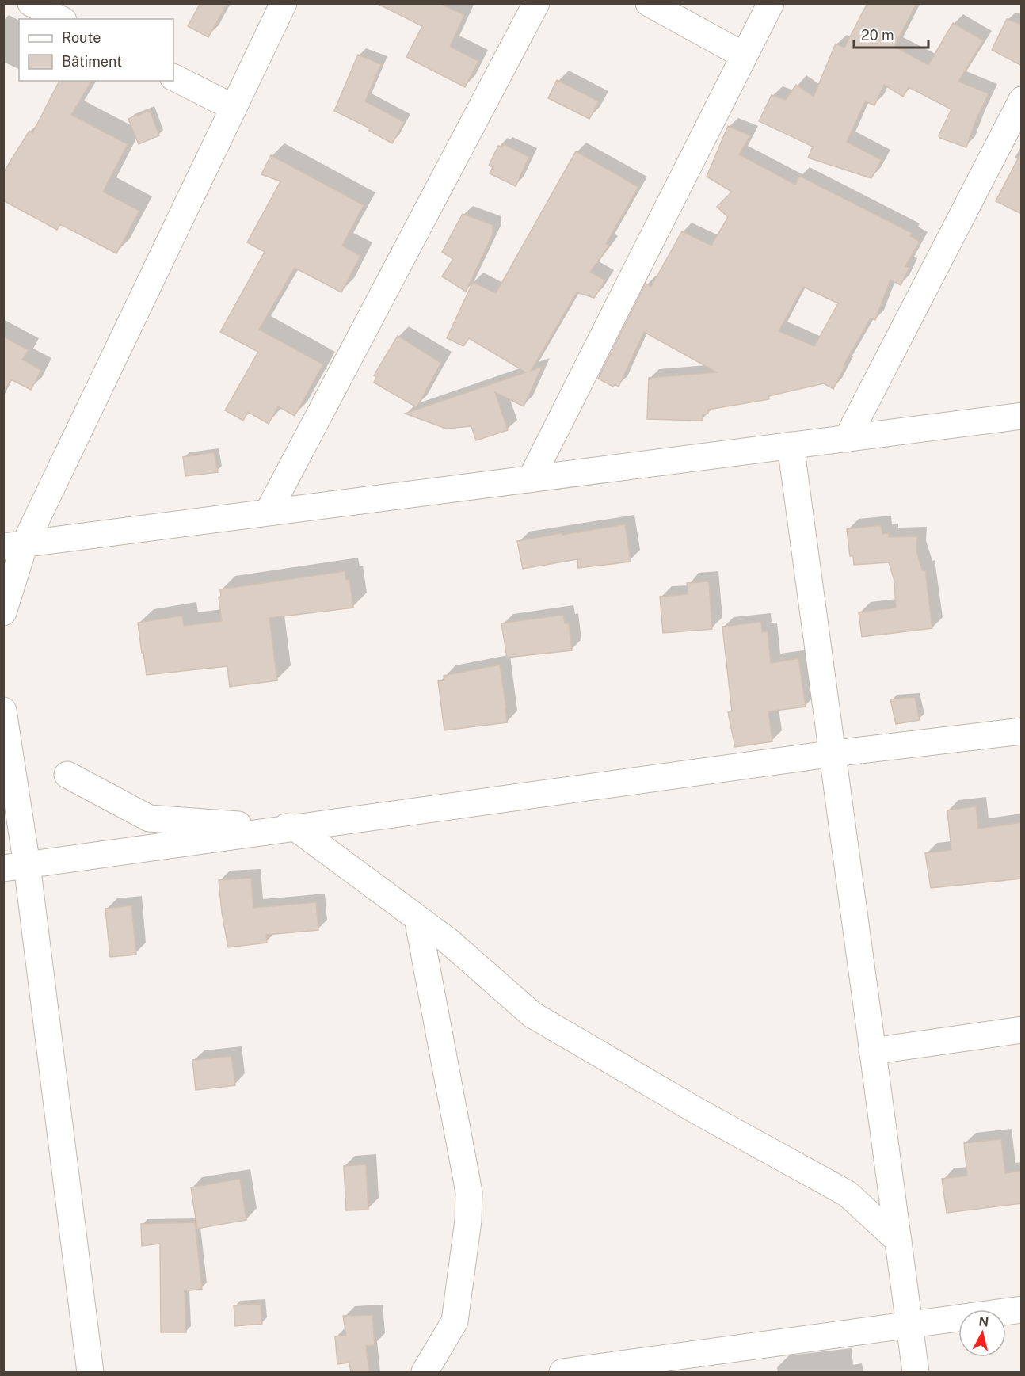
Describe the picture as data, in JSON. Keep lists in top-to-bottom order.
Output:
{
  "legend": ["Route", "Bâtiment"],
  "scale_bar": "20 m",
  "north": "top"
}
